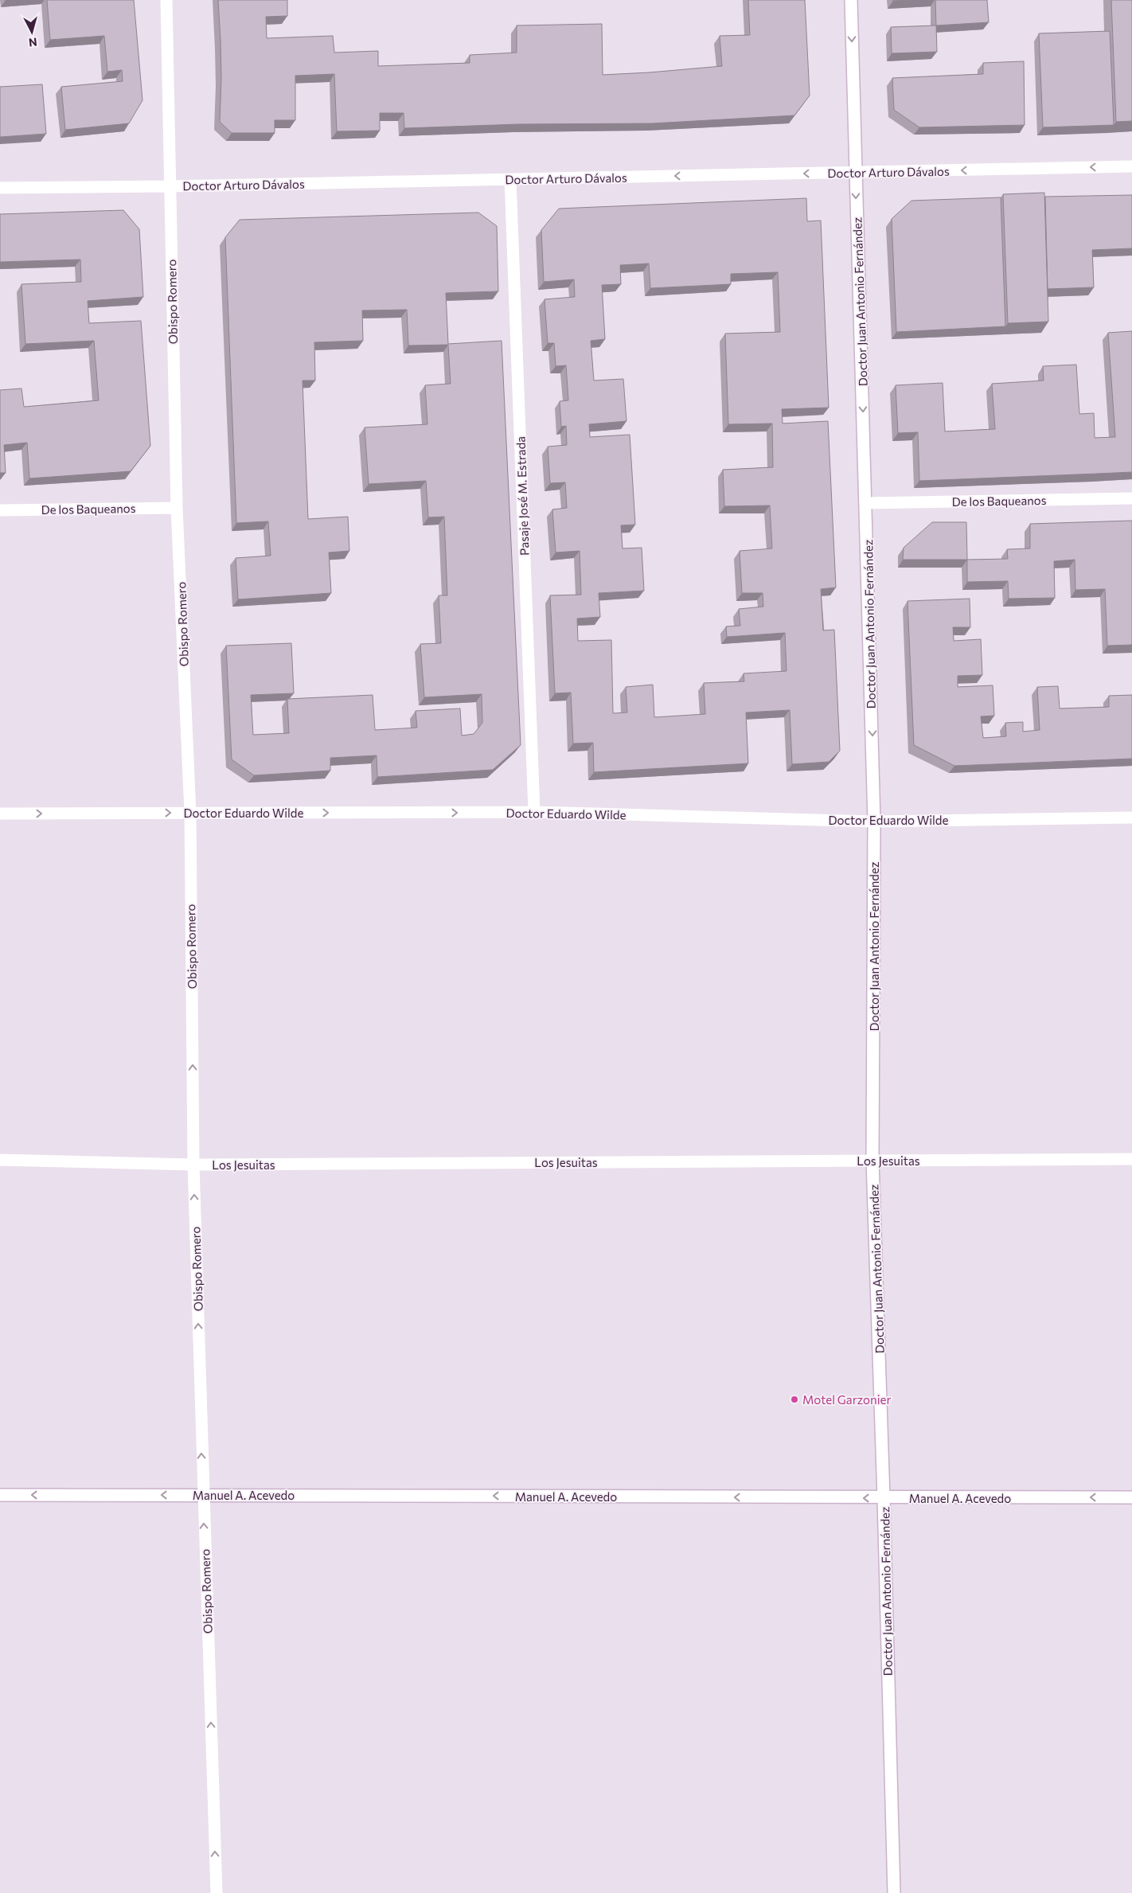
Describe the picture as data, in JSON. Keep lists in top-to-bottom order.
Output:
{
  "streets": {
    "street": [
      "Doctor Arturo Dávalos",
      "Obispo Romero",
      "Doctor Juan Antonio Fernández",
      "Pasaje José M. Estrada",
      "De los Baqueanos",
      "Doctor Eduardo Wilde",
      "Los Jesuitas",
      "Manuel A. Acevedo"
    ]
  },
  "crossings": [
    ["Doctor Arturo Dávalos", "Obispo Romero"],
    ["Doctor Arturo Dávalos", "Doctor Juan Antonio Fernández"],
    ["Doctor Arturo Dávalos", "Pasaje José M. Estrada"],
    ["Obispo Romero", "De los Baqueanos"],
    ["Obispo Romero", "Doctor Eduardo Wilde"],
    ["Obispo Romero", "Los Jesuitas"],
    ["Obispo Romero", "Manuel A. Acevedo"],
    ["Doctor Juan Antonio Fernández", "De los Baqueanos"],
    ["Doctor Juan Antonio Fernández", "Doctor Eduardo Wilde"],
    ["Doctor Juan Antonio Fernández", "Los Jesuitas"],
    ["Doctor Juan Antonio Fernández", "Manuel A. Acevedo"],
    ["Pasaje José M. Estrada", "Doctor Eduardo Wilde"]
  ],
  "one_way": [
    "Doctor Arturo Dávalos",
    "Obispo Romero",
    "Doctor Juan Antonio Fernández",
    "Doctor Eduardo Wilde",
    "Manuel A. Acevedo"
  ],
  "places": ["Motel Garzonier"],
  "north": "bottom"
}
